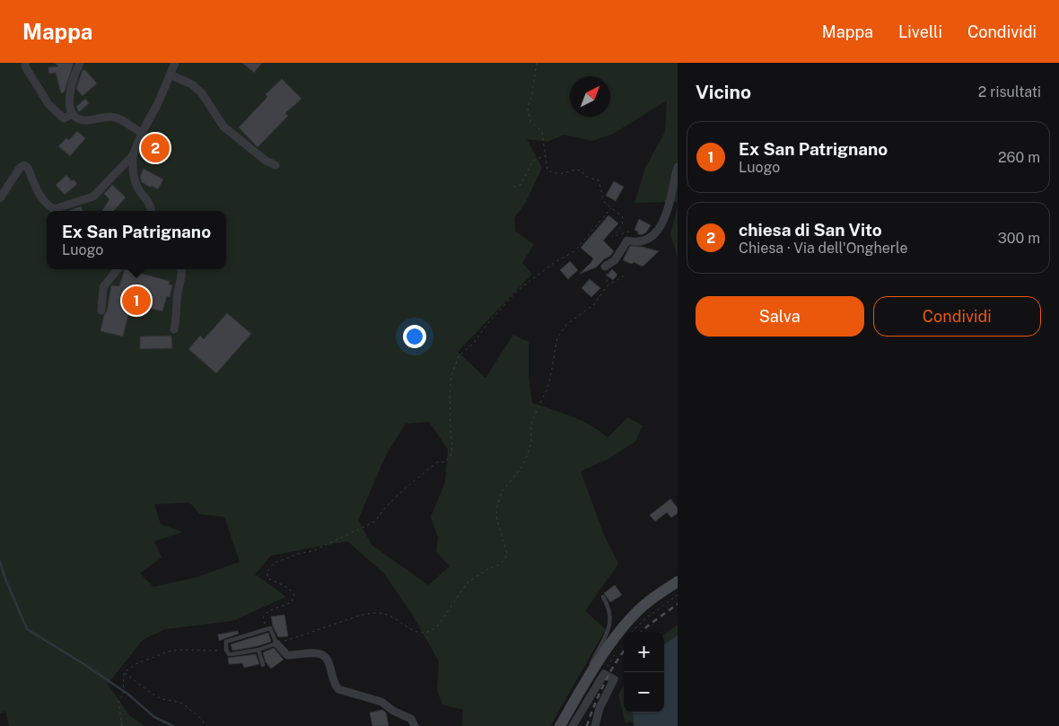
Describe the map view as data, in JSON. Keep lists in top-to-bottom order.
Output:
{
  "north": "top right",
  "page": {
    "header": "Mappa",
    "nav": ["Mappa", "Livelli", "Condividi"],
    "heading": ["Vicino", "2 risultati"],
    "list": [
      {
        "mark": "1",
        "name": "Ex San Patrignano",
        "note": "Luogo",
        "value": "260 m"
      },
      {
        "mark": "2",
        "name": "chiesa di San Vito",
        "note": "Chiesa · Via dell'Ongherle",
        "value": "300 m"
      }
    ],
    "pins": ["2", "1"],
    "popup": ["Ex San Patrignano", "Luogo"],
    "buttons": ["Salva", "Condividi"],
    "map_buttons": ["+", "−"]
  }
}
